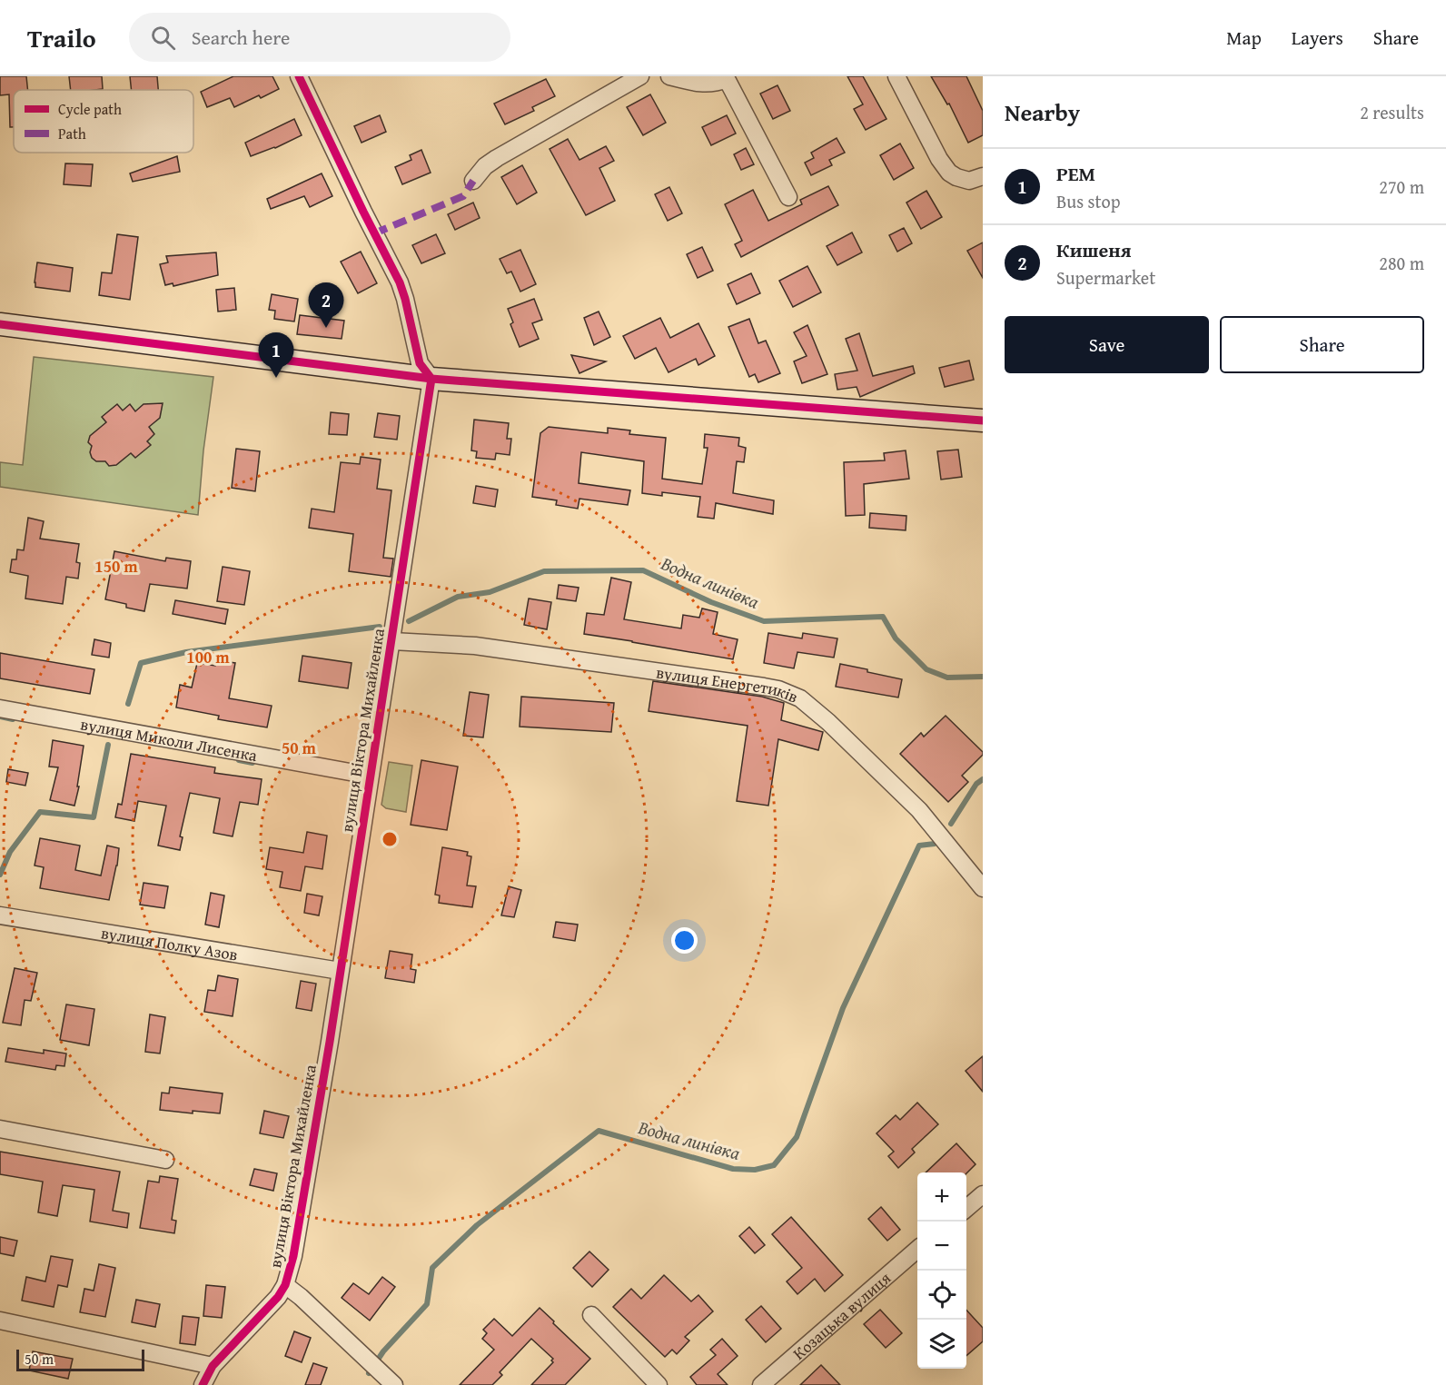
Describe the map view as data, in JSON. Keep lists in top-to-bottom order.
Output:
{
  "streets": {
    "street": [
      "вулиця Енергетиків",
      "вулиця Віктора Михайленка",
      "вулиця Миколи Лисенка",
      "вулиця Полку Азов",
      "Козацька вулиця"
    ]
  },
  "crossings": [
    ["вулиця Енергетиків", "вулиця Віктора Михайленка"],
    ["вулиця Віктора Михайленка", "вулиця Миколи Лисенка"],
    ["вулиця Віктора Михайленка", "вулиця Полку Азов"]
  ],
  "water": ["Водна линівка"],
  "legend": ["Cycle path", "Path"],
  "scale_bar": "50 m",
  "page": {
    "header": "Trailo",
    "search": "Search here",
    "nav": ["Map", "Layers", "Share"],
    "heading": ["Nearby", "2 results"],
    "list": [
      {
        "mark": "1",
        "name": "РЕМ",
        "note": "Bus stop",
        "value": "270 m"
      },
      {
        "mark": "2",
        "name": "Кишеня",
        "note": "Supermarket",
        "value": "280 m"
      }
    ],
    "pins": ["2", "1"],
    "buttons": ["Save", "Share"],
    "map_buttons": ["+", "−"],
    "scale": "50 m"
  },
  "rings": ["150 m", "100 m", "50 m"]
}
